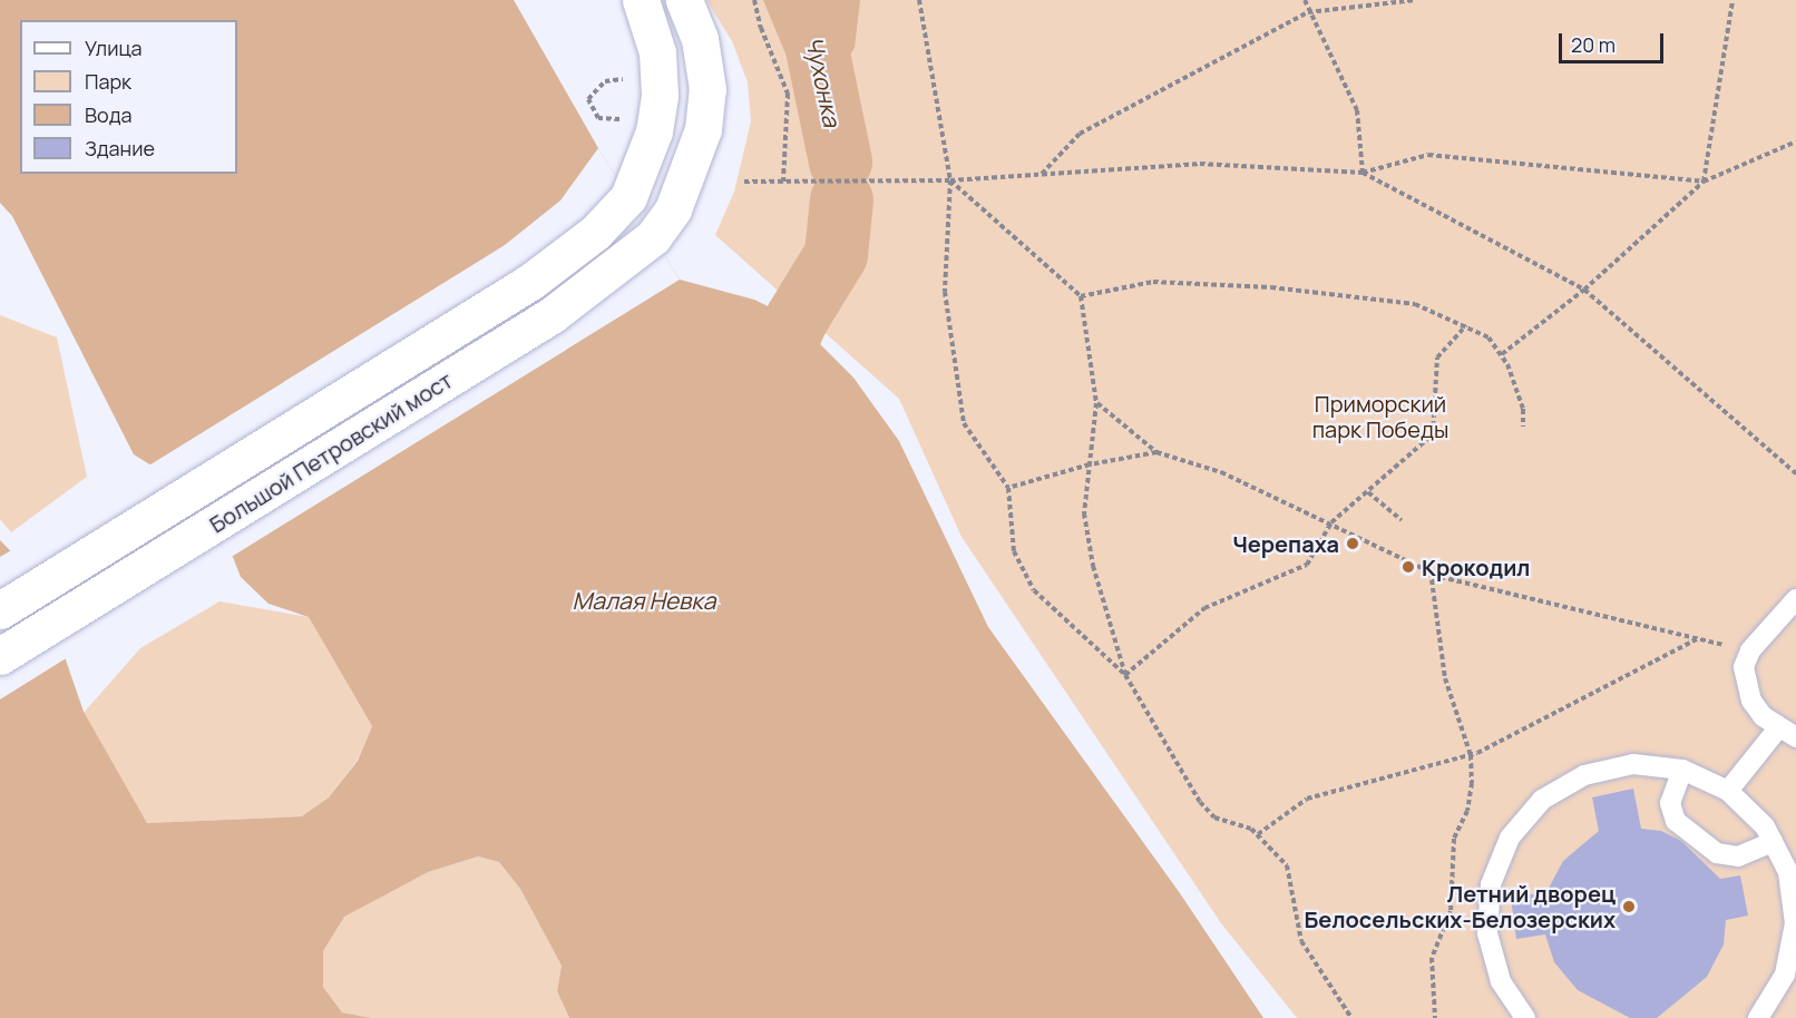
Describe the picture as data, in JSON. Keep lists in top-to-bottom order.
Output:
{
  "streets": {
    "street": ["Большой Петровский мост"]
  },
  "water": ["Чухонка", "Малая Невка"],
  "parks": ["Приморский парк Победы"],
  "places": ["Черепаха", "Крокодил", "Летний дворец Белосельских-Белозерских"],
  "legend": [
    "Улица",
    "Парк",
    "Вода",
    "Здание"
  ],
  "scale_bar": "20 m"
}
